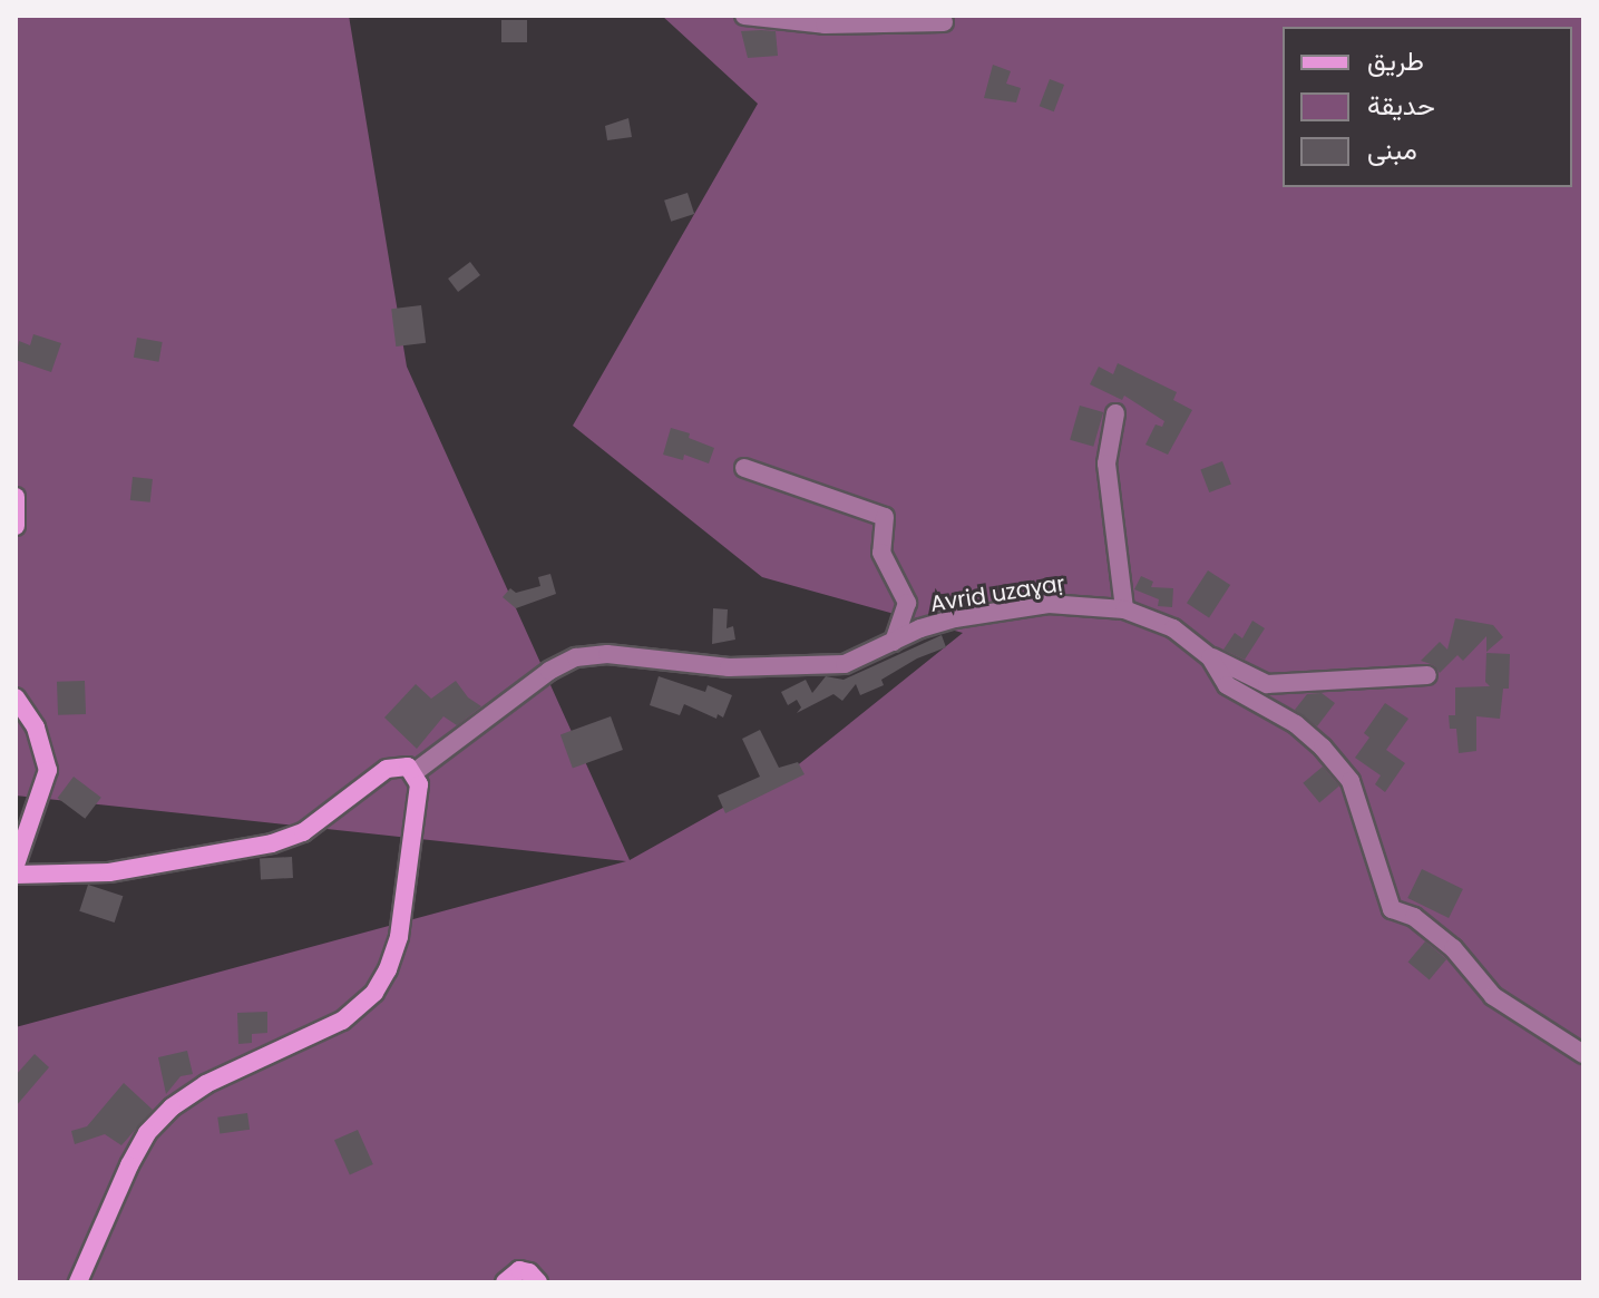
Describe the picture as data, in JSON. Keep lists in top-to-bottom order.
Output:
{
  "streets": {
    "street": ["Avrid uzaɣaṛ"]
  },
  "legend": ["طريق", "حديقة", "مبنى"]
}
